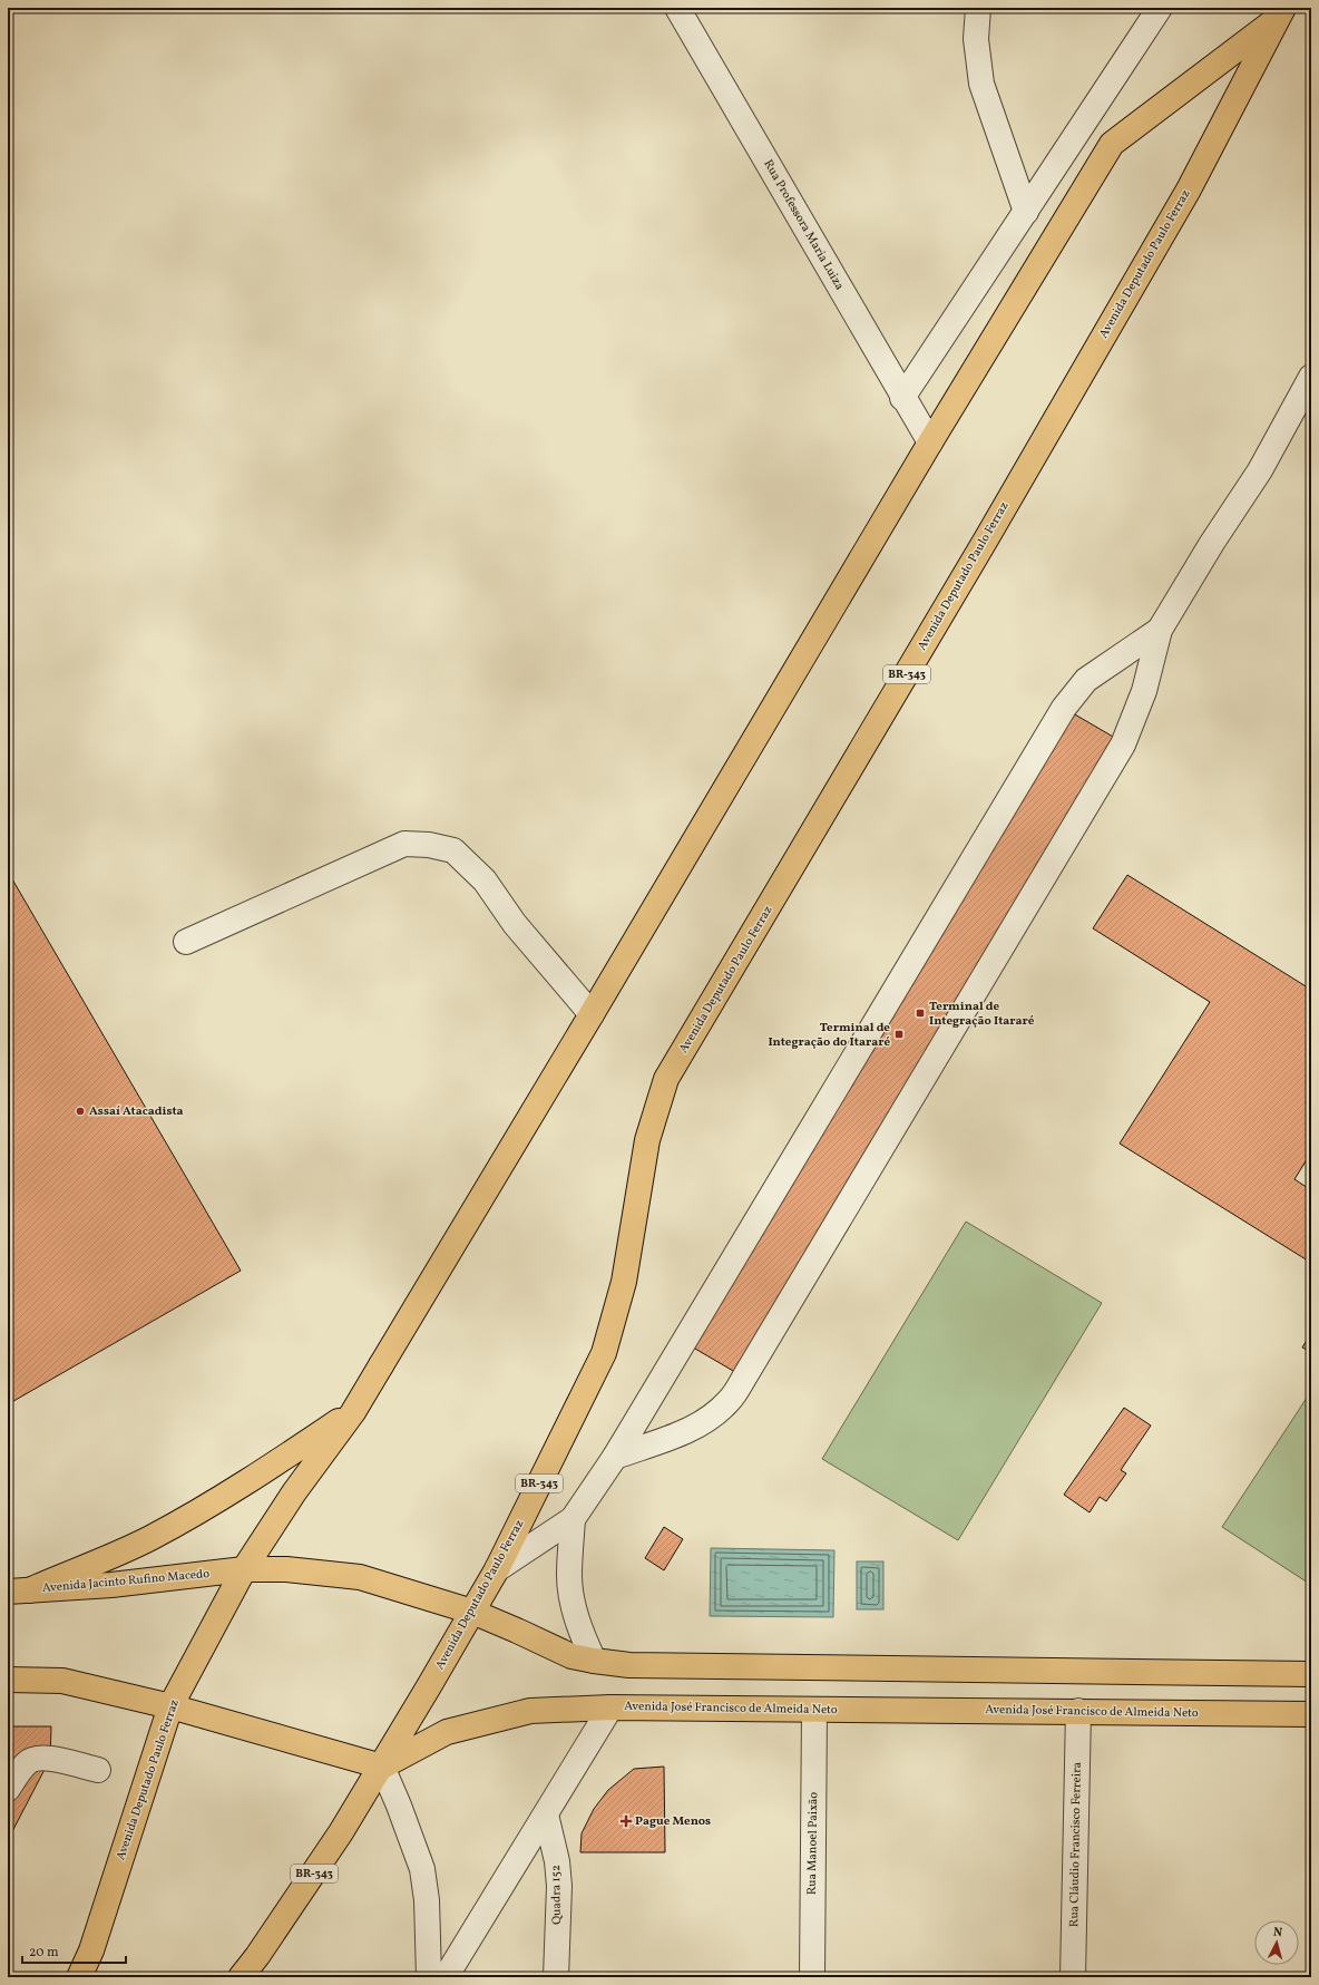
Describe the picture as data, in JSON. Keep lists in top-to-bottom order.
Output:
{
  "streets": {
    "main road": [
      "Avenida Deputado Paulo Ferraz",
      "BR-343",
      "Avenida Jacinto Rufino Macedo",
      "Avenida José Francisco de Almeida Neto"
    ],
    "street": [
      "Rua Professora Maria Luiza",
      "Rua Manoel Paixão",
      "Rua Cláudio Francisco Ferreira",
      "Quadra 152"
    ]
  },
  "crossings": [
    ["Rua Professora Maria Luiza", "Avenida Deputado Paulo Ferraz"],
    ["Avenida Deputado Paulo Ferraz", "Avenida Jacinto Rufino Macedo"],
    ["Avenida Deputado Paulo Ferraz", "Avenida José Francisco de Almeida Neto"],
    ["Avenida José Francisco de Almeida Neto", "Rua Manoel Paixão"],
    ["Avenida José Francisco de Almeida Neto", "Rua Cláudio Francisco Ferreira"]
  ],
  "places": {
    "transit": ["Terminal de Integração Itararé", "Terminal de Integração do Itararé"],
    "other": ["Assaí Atacadista"],
    "health": ["Pague Menos"]
  },
  "scale_bar": "20 m",
  "north": "top"
}
